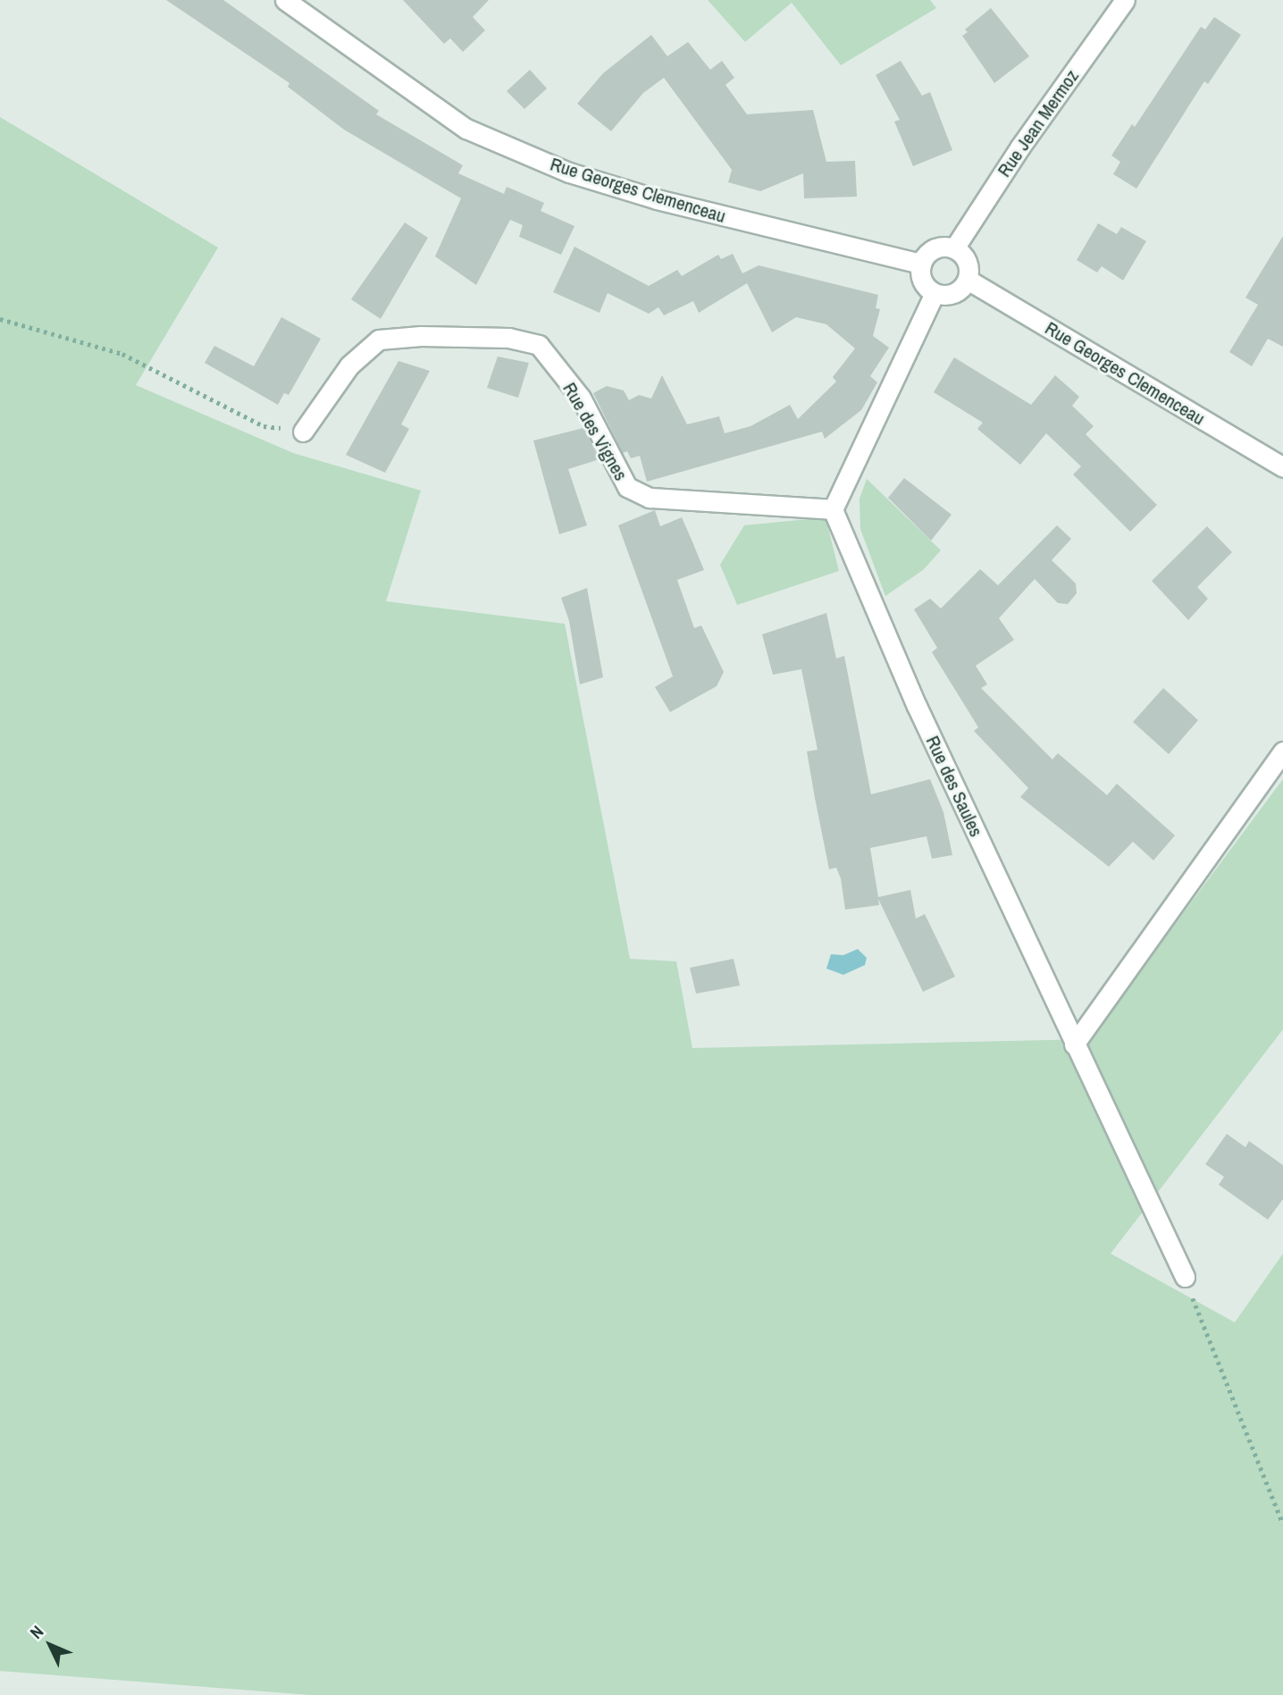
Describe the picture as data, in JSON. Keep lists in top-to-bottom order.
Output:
{
  "streets": {
    "street": [
      "Rue Jean Mermoz",
      "Rue Georges Clemenceau",
      "Rue des Vignes",
      "Rue des Saules"
    ]
  },
  "crossings": [
    ["Rue Jean Mermoz", "Rue Georges Clemenceau"],
    ["Rue des Vignes", "Rue des Saules"]
  ],
  "north": "top left"
}
